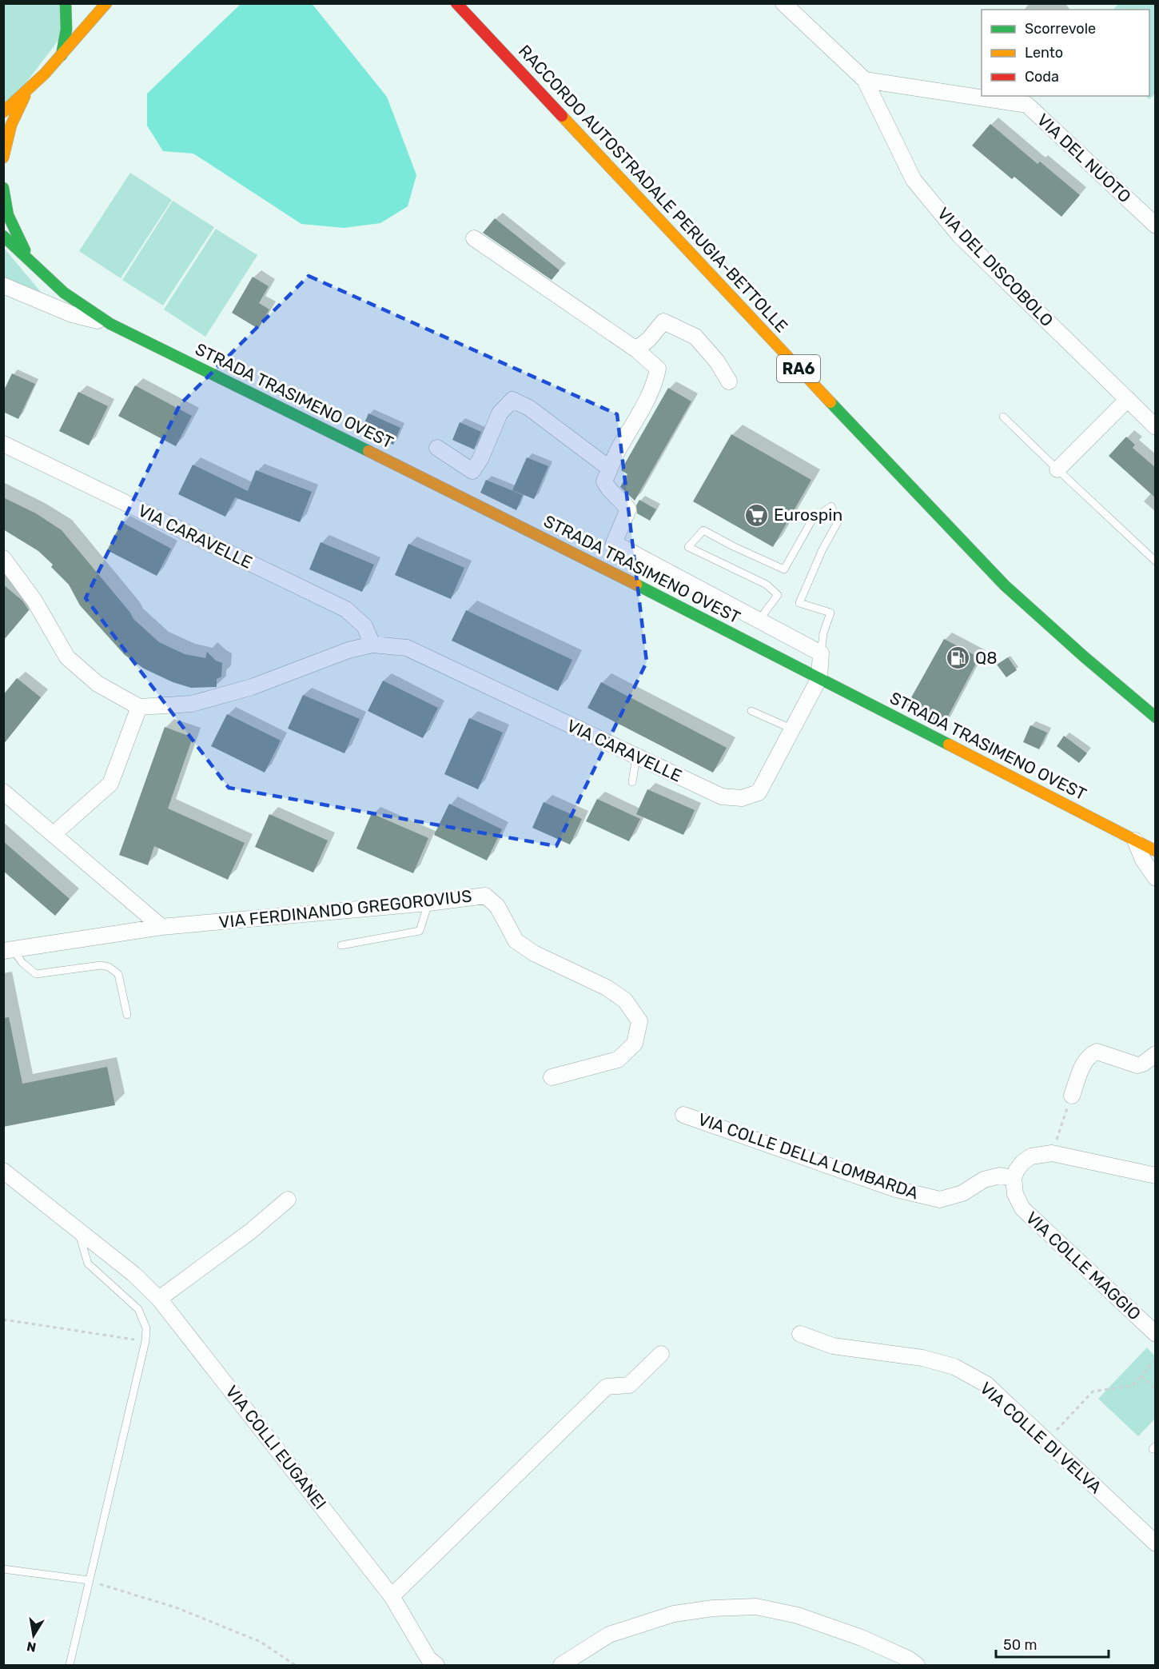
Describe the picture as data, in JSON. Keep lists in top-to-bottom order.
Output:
{
  "streets": {
    "main road": ["RACCORDO AUTOSTRADALE PERUGIA-BETTOLLE", "RA6", "STRADA TRASIMENO OVEST"],
    "street": [
      "VIA DEL NUOTO",
      "VIA DEL DISCOBOLO",
      "VIA CARAVELLE",
      "VIA FERDINANDO GREGOROVIUS",
      "VIA COLLE DELLA LOMBARDA",
      "VIA COLLE MAGGIO",
      "VIA COLLE DI VELVA",
      "VIA COLLI EUGANEI"
    ]
  },
  "crossings": [
    ["VIA DEL NUOTO", "VIA DEL DISCOBOLO"],
    ["STRADA TRASIMENO OVEST", "VIA CARAVELLE"],
    ["VIA COLLE DELLA LOMBARDA", "VIA COLLE MAGGIO"]
  ],
  "places": {
    "supermarket": ["Eurospin"],
    "fuel station": ["Q8"]
  },
  "legend": ["Scorrevole", "Lento", "Coda"],
  "scale_bar": "50 m",
  "north": "bottom"
}
